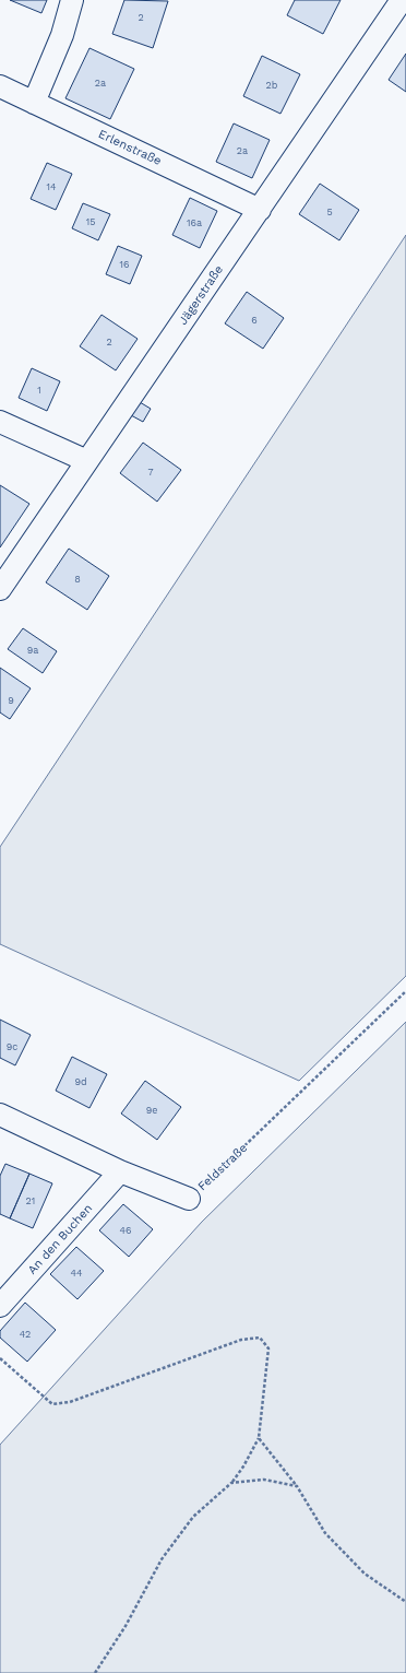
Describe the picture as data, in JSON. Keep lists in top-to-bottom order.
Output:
{
  "streets": {
    "street": [
      "Erlenstraße",
      "Jägerstraße",
      "Feldstraße",
      "An den Buchen"
    ]
  },
  "crossings": [
    ["Erlenstraße", "Jägerstraße"],
    ["Feldstraße", "An den Buchen"]
  ],
  "house_numbers": [
    "2",
    "2a",
    "2b",
    "2a",
    "14",
    "5",
    "15",
    "16a",
    "16",
    "6",
    "2",
    "1",
    "7",
    "8",
    "9a",
    "9",
    "9c",
    "9d",
    "9e",
    "21",
    "46",
    "44",
    "42"
  ]
}
